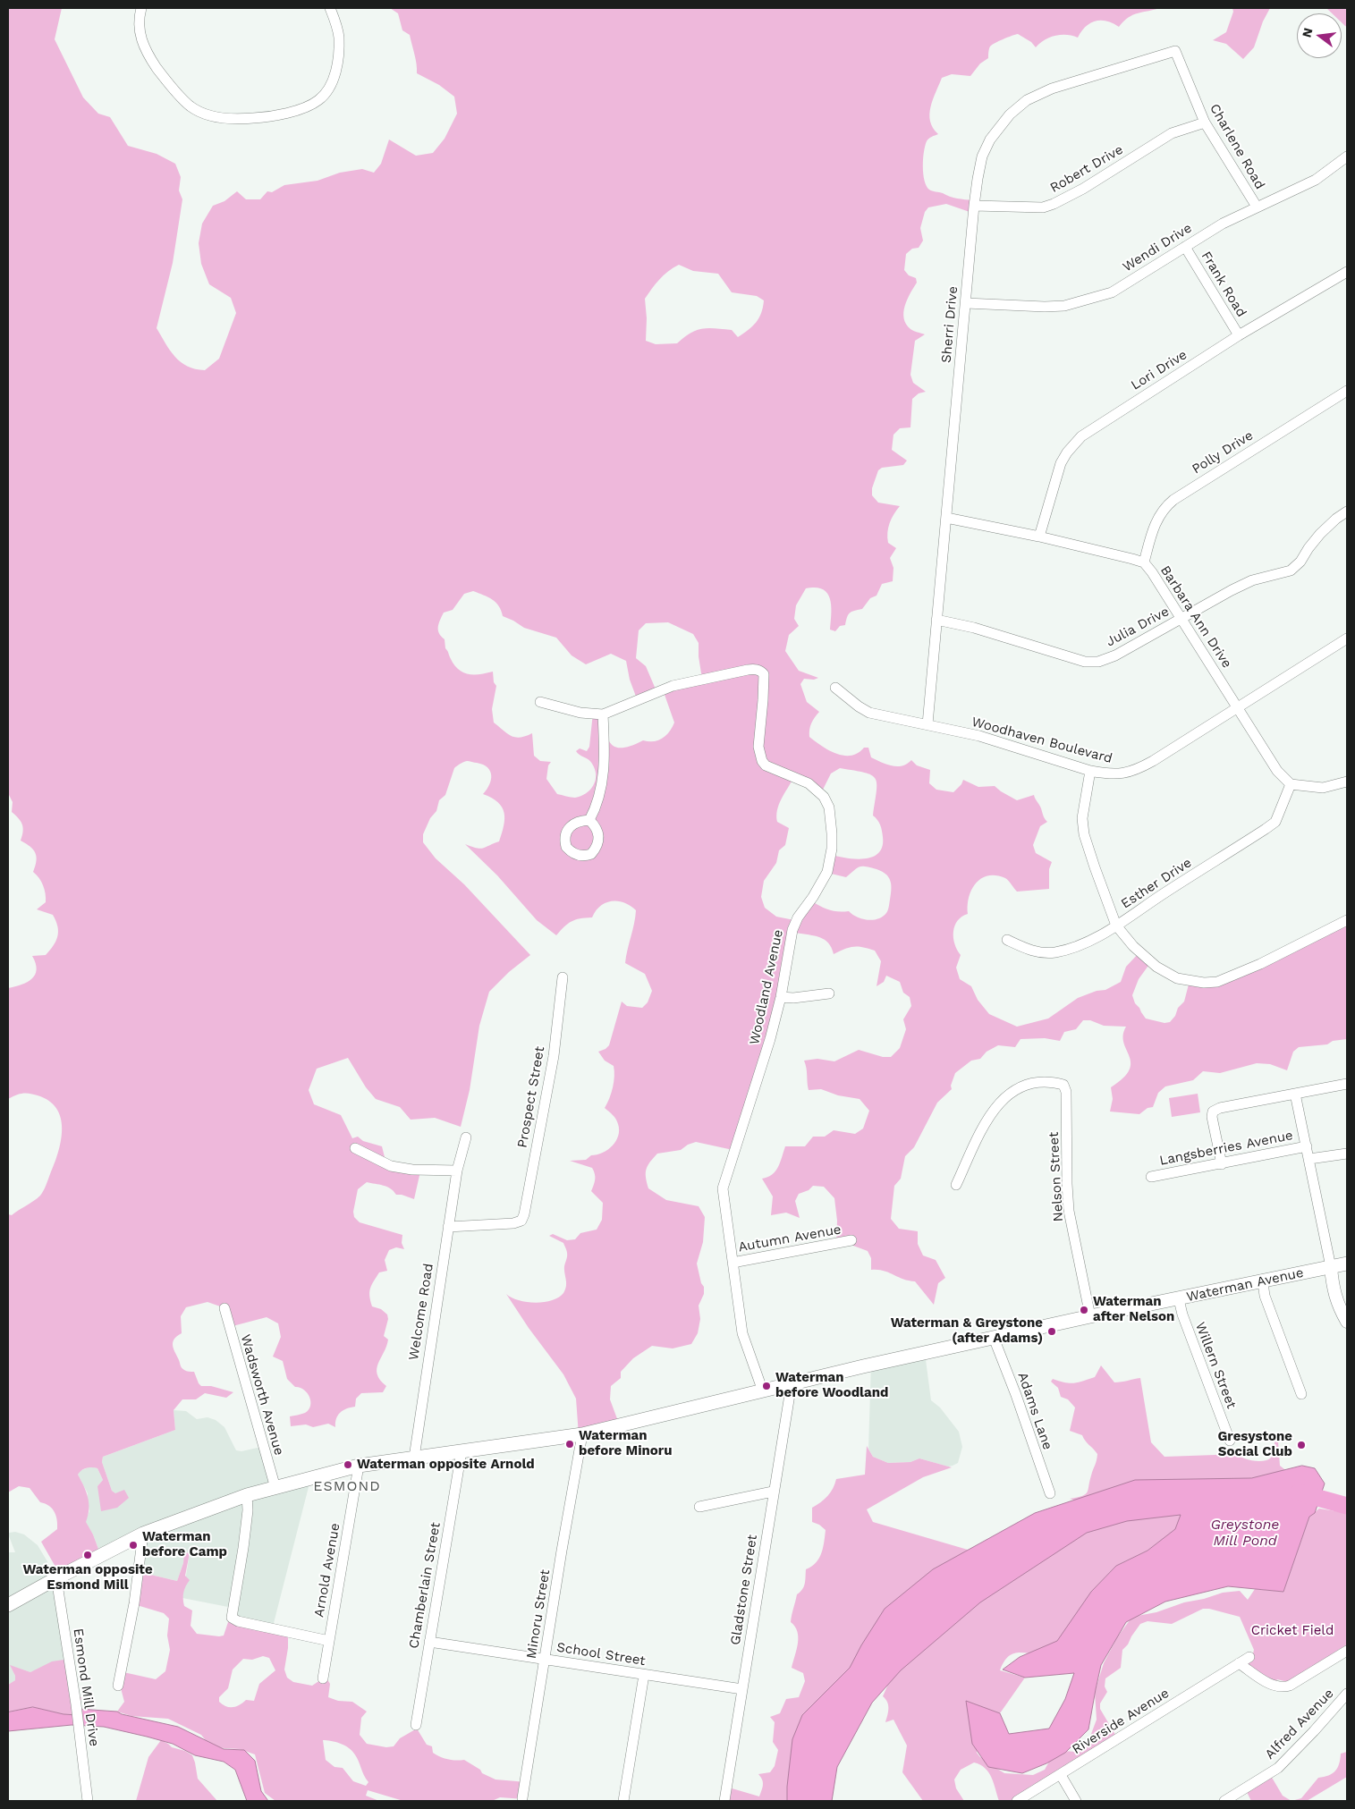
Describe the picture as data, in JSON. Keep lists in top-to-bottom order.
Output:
{
  "streets": {
    "main road": ["Waterman Avenue"],
    "street": [
      "Charlene Road",
      "Robert Drive",
      "Wendi Drive",
      "Frank Road",
      "Sherri Drive",
      "Lori Drive",
      "Polly Drive",
      "Barbara Ann Drive",
      "Julia Drive",
      "Woodhaven Boulevard",
      "Esther Drive",
      "Woodland Avenue",
      "Prospect Street",
      "Langsberries Avenue",
      "Nelson Street",
      "Autumn Avenue",
      "Welcome Road",
      "Willern Street",
      "Wadsworth Avenue",
      "Adams Lane",
      "Arnold Avenue",
      "Chamberlain Street",
      "Gladstone Street",
      "Minoru Street",
      "School Street",
      "Esmond Mill Drive",
      "Riverside Avenue",
      "Alfred Avenue"
    ]
  },
  "crossings": [
    ["Charlene Road", "Robert Drive"],
    ["Charlene Road", "Wendi Drive"],
    ["Charlene Road", "Sherri Drive"],
    ["Robert Drive", "Sherri Drive"],
    ["Wendi Drive", "Frank Road"],
    ["Wendi Drive", "Sherri Drive"],
    ["Frank Road", "Lori Drive"],
    ["Sherri Drive", "Barbara Ann Drive"],
    ["Sherri Drive", "Julia Drive"],
    ["Sherri Drive", "Woodhaven Boulevard"],
    ["Lori Drive", "Barbara Ann Drive"],
    ["Polly Drive", "Barbara Ann Drive"],
    ["Barbara Ann Drive", "Julia Drive"],
    ["Barbara Ann Drive", "Woodhaven Boulevard"],
    ["Barbara Ann Drive", "Esther Drive"],
    ["Woodland Avenue", "Autumn Avenue"],
    ["Woodland Avenue", "Waterman Avenue"],
    ["Prospect Street", "Welcome Road"],
    ["Nelson Street", "Waterman Avenue"],
    ["Waterman Avenue", "Welcome Road"],
    ["Waterman Avenue", "Willern Street"],
    ["Waterman Avenue", "Wadsworth Avenue"],
    ["Waterman Avenue", "Adams Lane"],
    ["Waterman Avenue", "Arnold Avenue"],
    ["Waterman Avenue", "Chamberlain Street"],
    ["Waterman Avenue", "Gladstone Street"],
    ["Waterman Avenue", "Minoru Street"],
    ["Waterman Avenue", "Esmond Mill Drive"],
    ["Chamberlain Street", "School Street"],
    ["Gladstone Street", "School Street"],
    ["Minoru Street", "School Street"]
  ],
  "districts": ["ESMOND"],
  "water": ["Greystone Mill Pond"],
  "parks": ["Cricket Field"],
  "places": [
    "Waterman after Nelson",
    "Waterman & Greystone (after Adams)",
    "Waterman before Woodland",
    "Waterman before Minoru",
    "Gresystone Social Club",
    "Waterman opposite Arnold",
    "Waterman before Camp",
    "Waterman opposite Esmond Mill"
  ],
  "north": "left"
}
